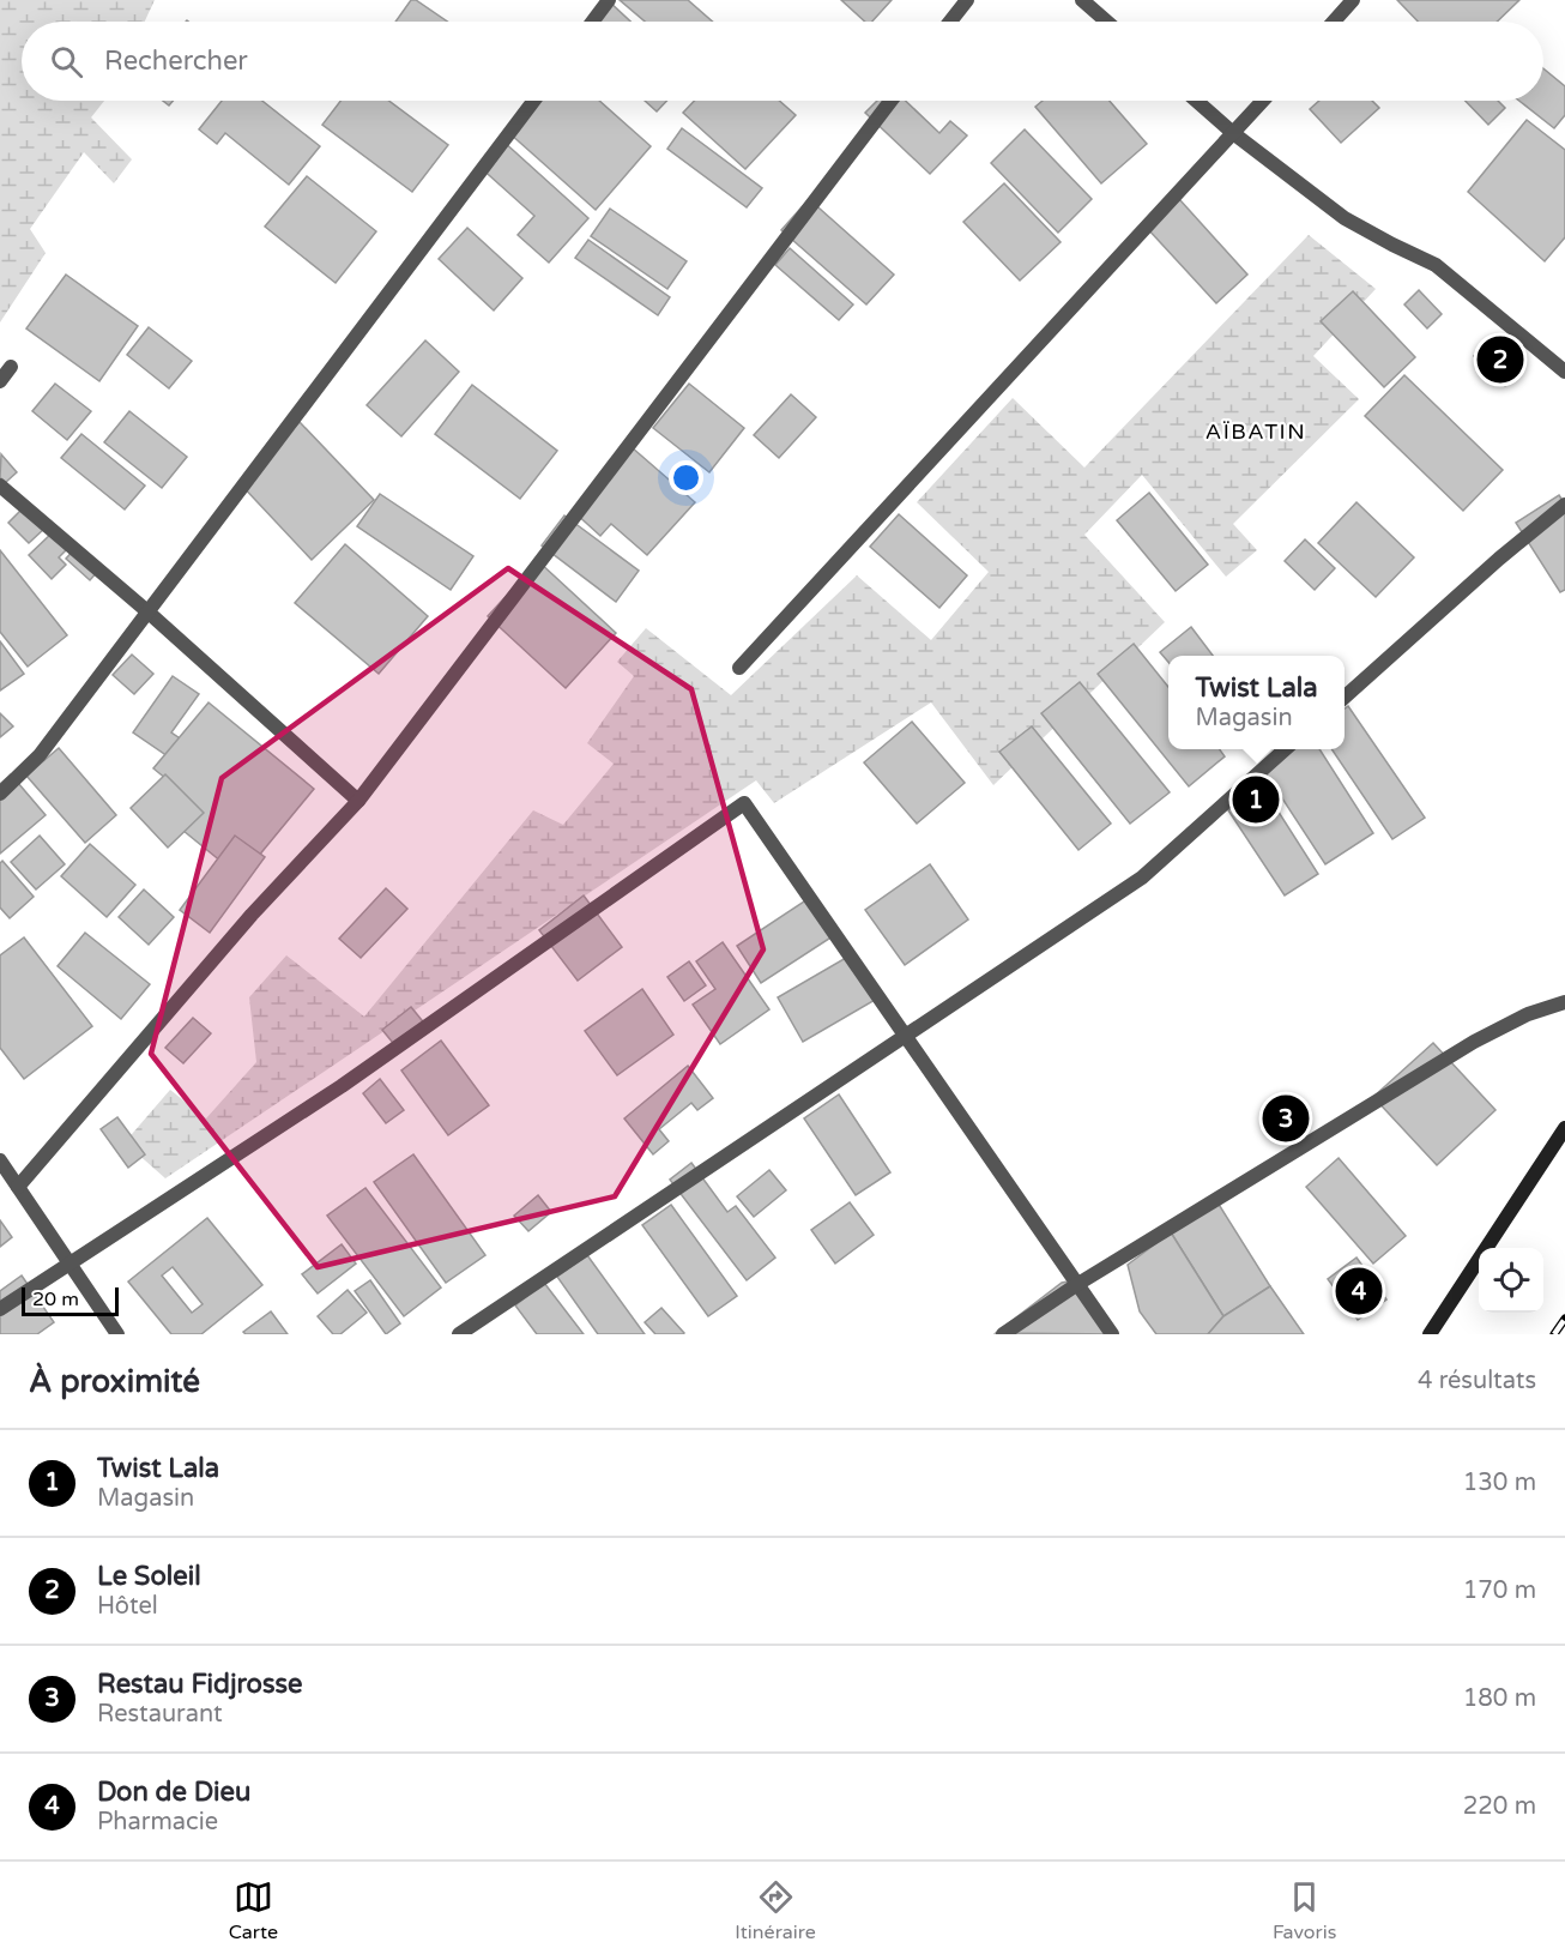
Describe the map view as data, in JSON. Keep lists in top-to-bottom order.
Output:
{
  "districts": ["AÏBATIN"],
  "scale_bar": "20 m",
  "page": {
    "search": "Rechercher",
    "pins": [
      "2",
      "1",
      "3",
      "4"
    ],
    "popup": ["Twist Lala", "Magasin"],
    "scale": "20 m",
    "heading": ["À proximité", "4 résultats"],
    "list": [
      {
        "mark": "1",
        "name": "Twist Lala",
        "note": "Magasin",
        "value": "130 m"
      },
      {
        "mark": "2",
        "name": "Le Soleil",
        "note": "Hôtel",
        "value": "170 m"
      },
      {
        "mark": "3",
        "name": "Restau Fidjrosse",
        "note": "Restaurant",
        "value": "180 m"
      },
      {
        "mark": "4",
        "name": "Don de Dieu",
        "note": "Pharmacie",
        "value": "220 m"
      }
    ],
    "nav": ["Carte", "Itinéraire", "Favoris"]
  }
}
